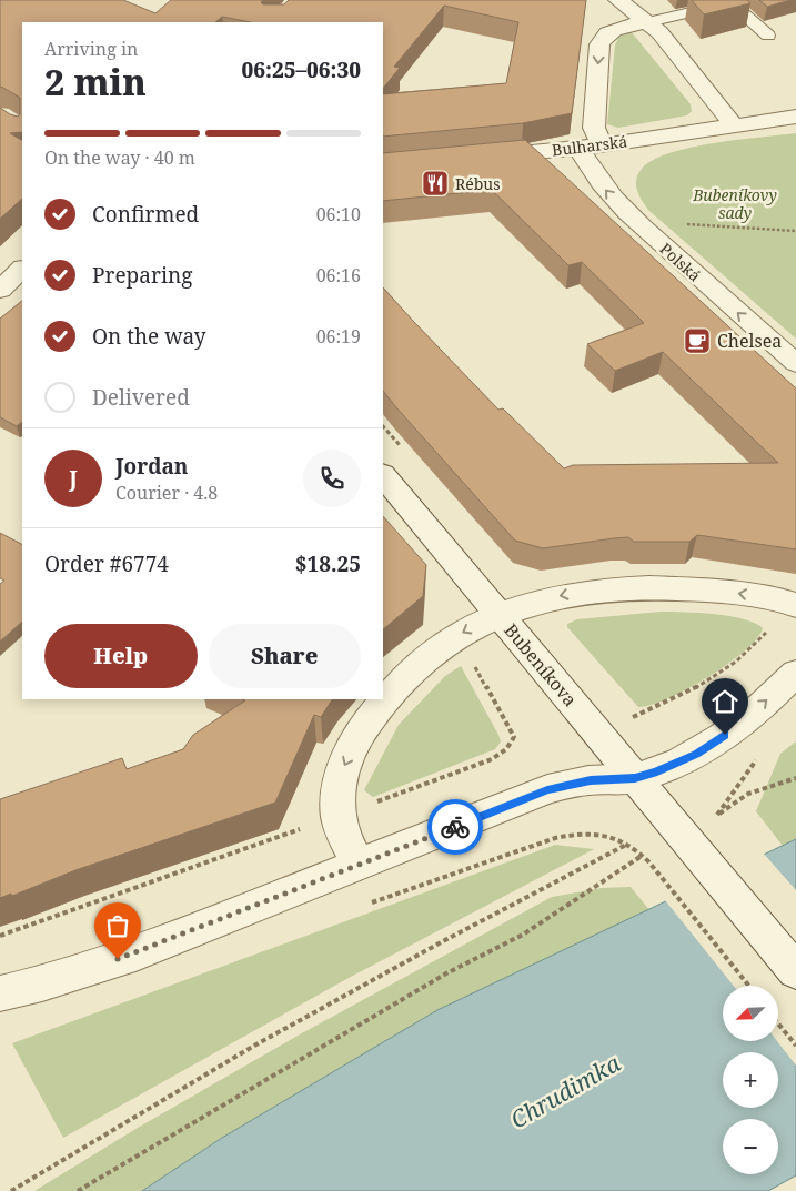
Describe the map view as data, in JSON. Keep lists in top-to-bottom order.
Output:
{
  "streets": {
    "street": ["Bulharská", "Polská", "Bubeníkova"]
  },
  "crossings": [
    ["Bulharská", "Polská"]
  ],
  "water": ["Chrudimka"],
  "parks": ["Bubeníkovy sady"],
  "places": {
    "restaurant": ["Rébus"],
    "cafe": ["Chelsea"]
  },
  "north": "bottom left",
  "page": {
    "heading": ["2 min", "Arriving in", "06:25–06:30"],
    "panel": [
      "Jordan",
      "Courier · 4.8",
      "Order #6774",
      "$18.25"
    ],
    "bar": "On the way · 40 m",
    "list": [
      ["Confirmed", "06:10"],
      ["Preparing", "06:16"],
      ["On the way", "06:19"],
      "Delivered"
    ],
    "round": "J",
    "buttons": ["Help", "Share"],
    "map_buttons": ["+", "−"]
  }
}
